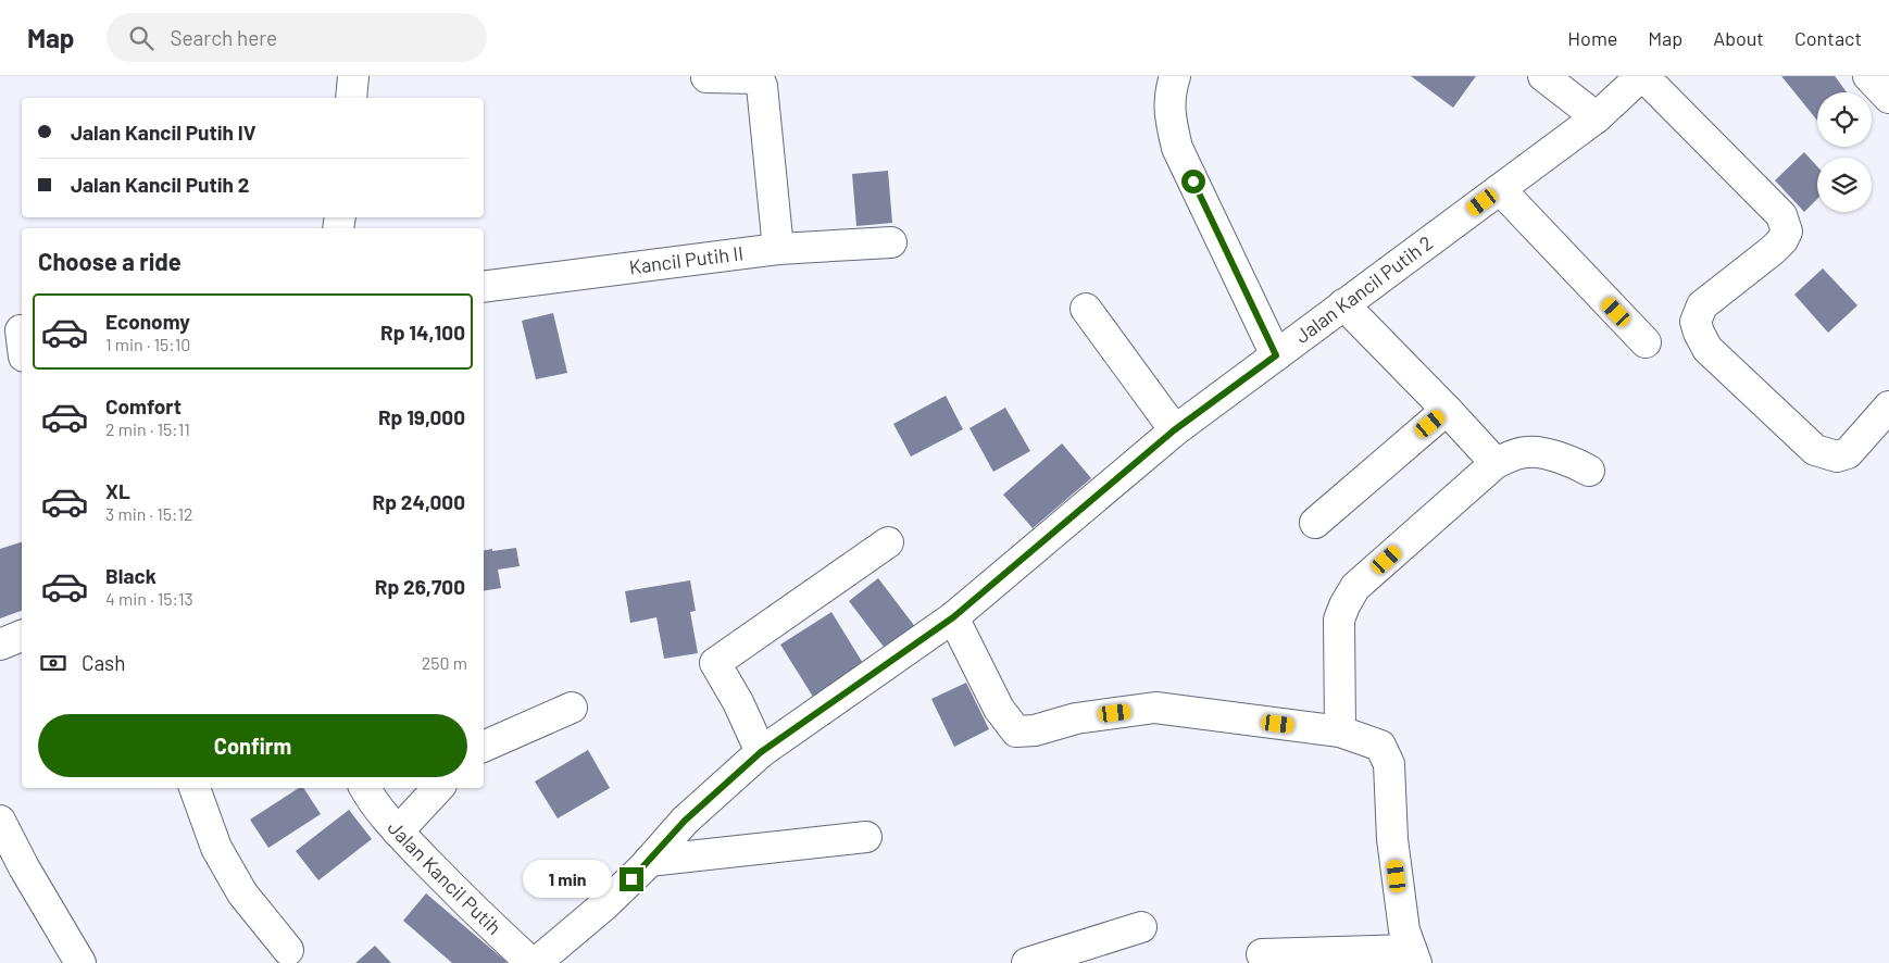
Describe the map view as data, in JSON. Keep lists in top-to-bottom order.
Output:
{
  "streets": {
    "street": ["Kancil Putih II", "Jalan Kancil Putih 2", "Jalan Kancil Putih"]
  },
  "page": {
    "header": "Map",
    "search": "Search here",
    "nav": [
      "Home",
      "Map",
      "About",
      "Contact"
    ],
    "banner": ["Jalan Kancil Putih IV", "Jalan Kancil Putih 2"],
    "heading": "Choose a ride",
    "list": [
      {
        "name": "Economy",
        "note": "1 min · 15:10",
        "value": "Rp 14,100"
      },
      {
        "name": "Comfort",
        "note": "2 min · 15:11",
        "value": "Rp 19,000"
      },
      {
        "name": "XL",
        "note": "3 min · 15:12",
        "value": "Rp 24,000"
      },
      {
        "name": "Black",
        "note": "4 min · 15:13",
        "value": "Rp 26,700"
      }
    ],
    "pay": ["Cash", "250 m"],
    "buttons": "Confirm",
    "bubble": "1 min"
  }
}
